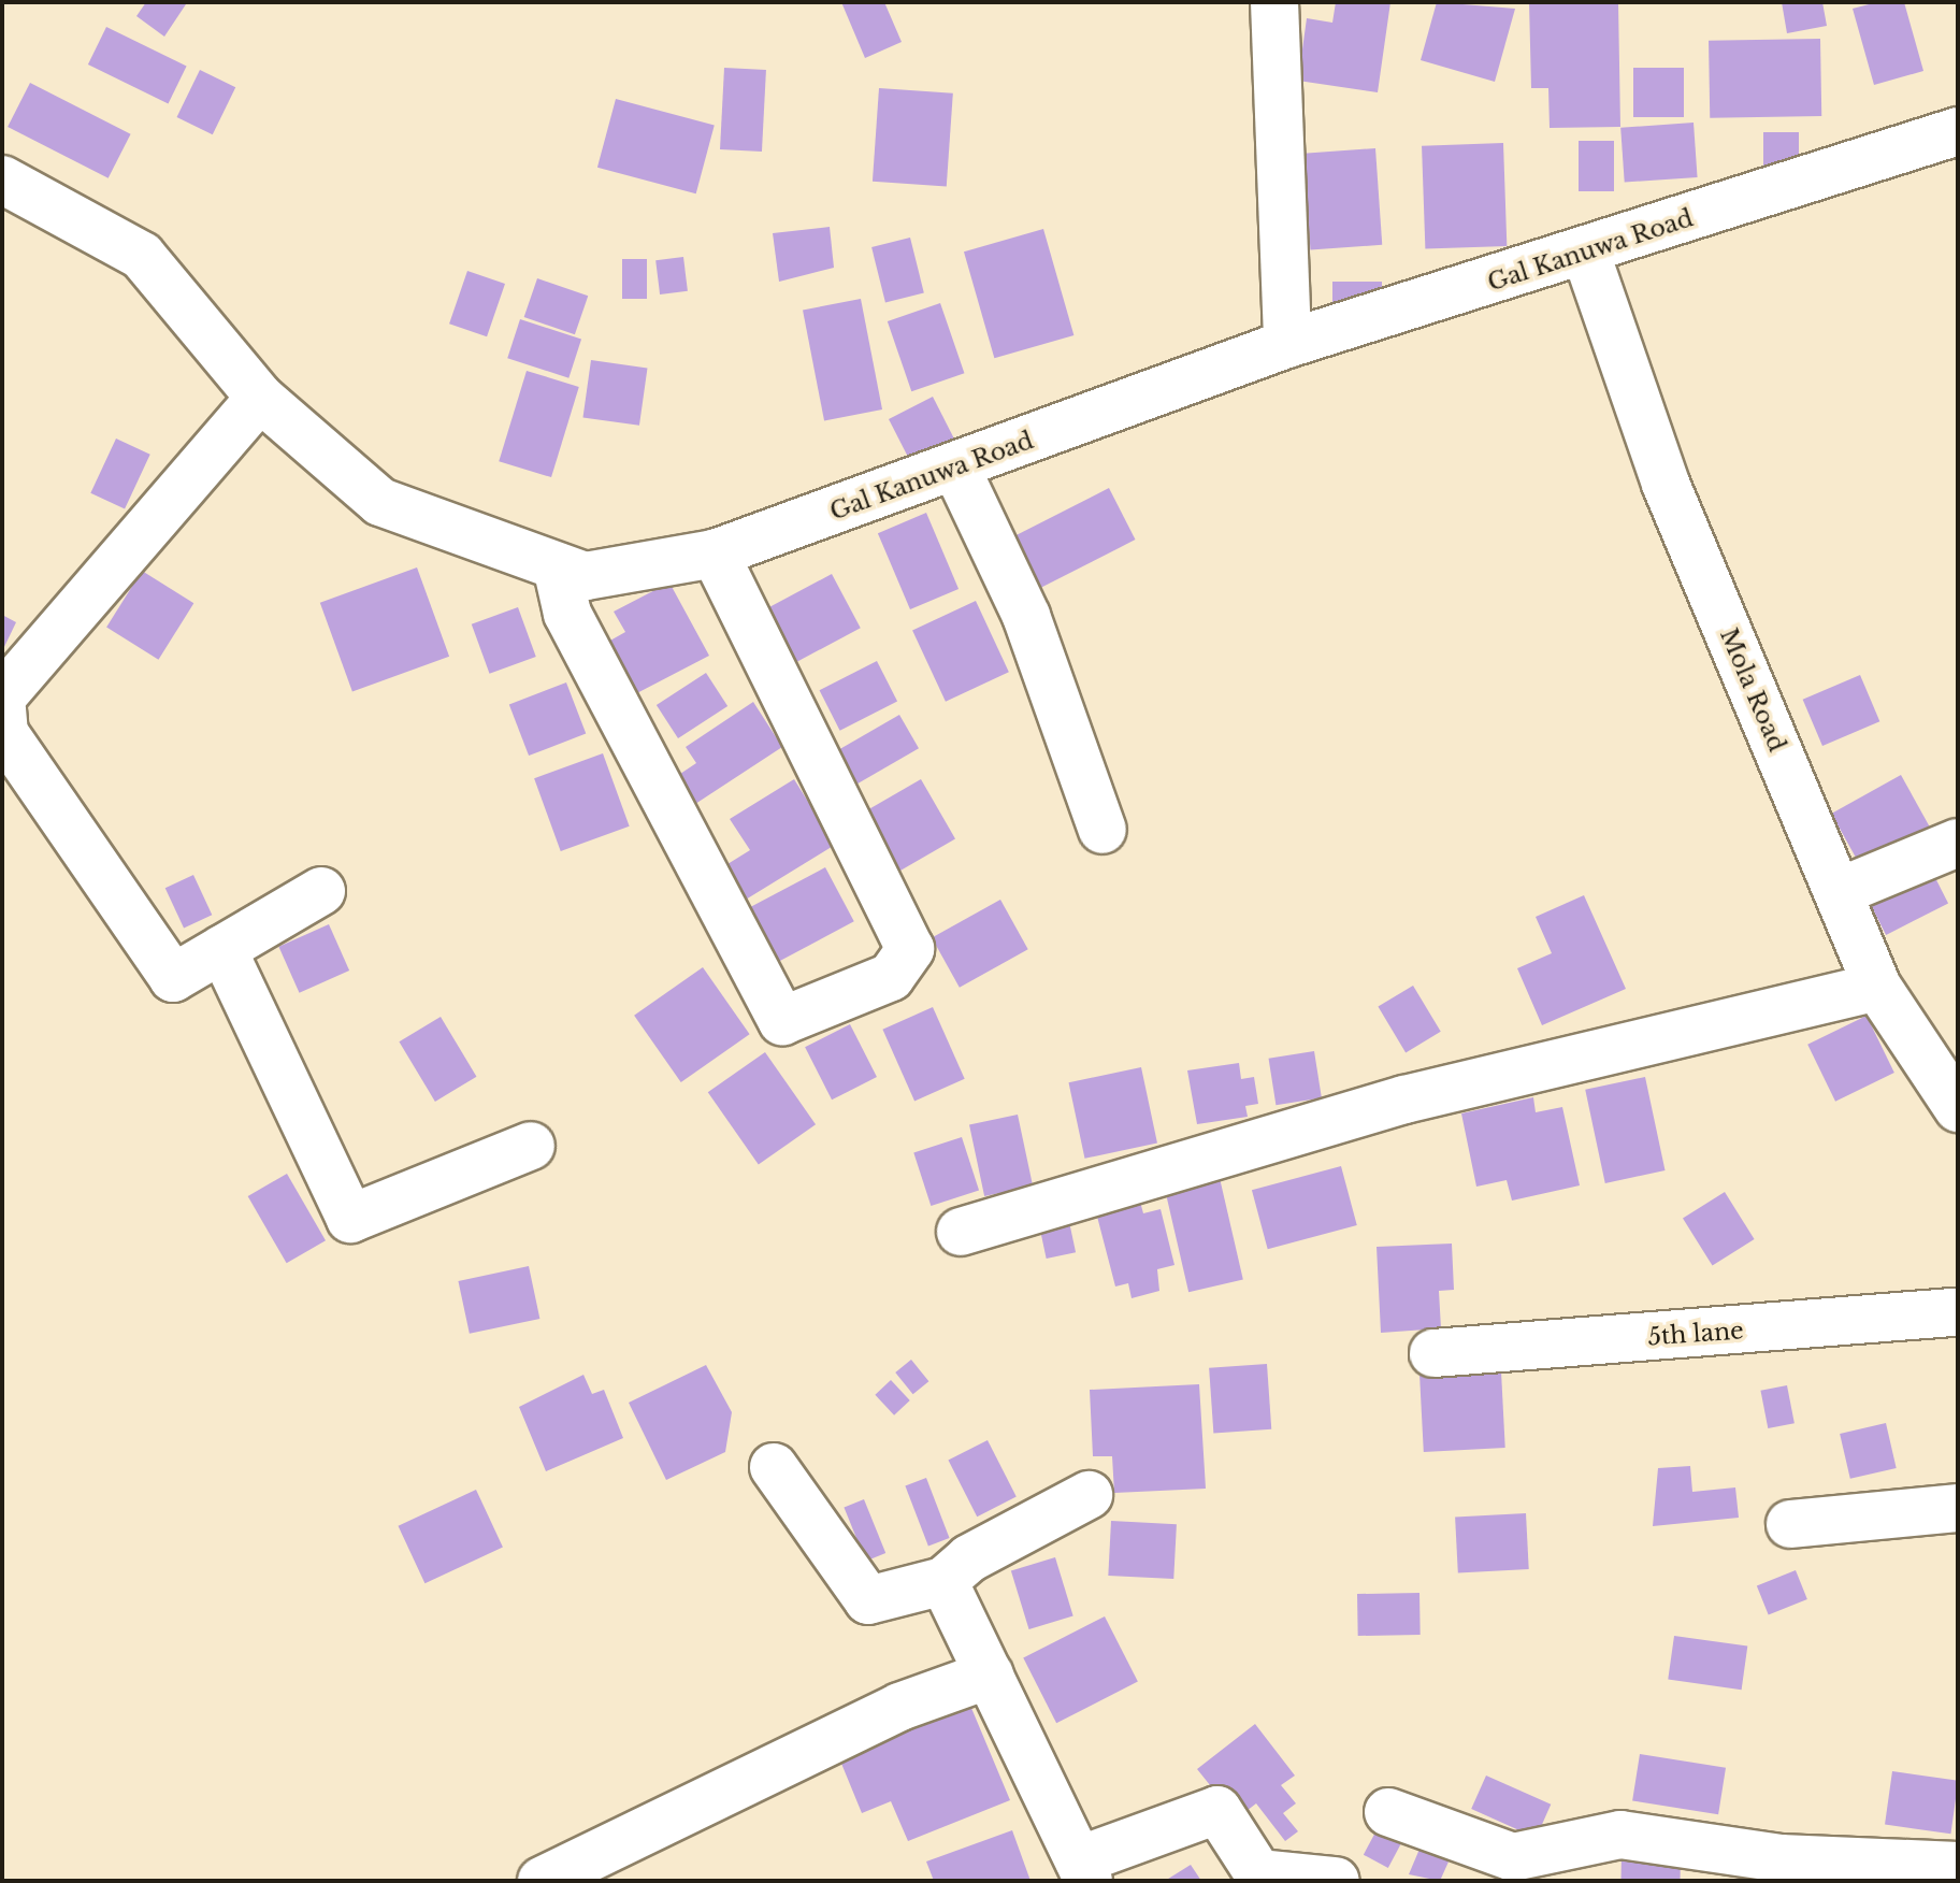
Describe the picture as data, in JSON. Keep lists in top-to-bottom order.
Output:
{
  "streets": {
    "street": ["Gal Kanuwa Road", "Mola Road", "5th lane"]
  },
  "crossings": [
    ["Gal Kanuwa Road", "Mola Road"]
  ]
}
